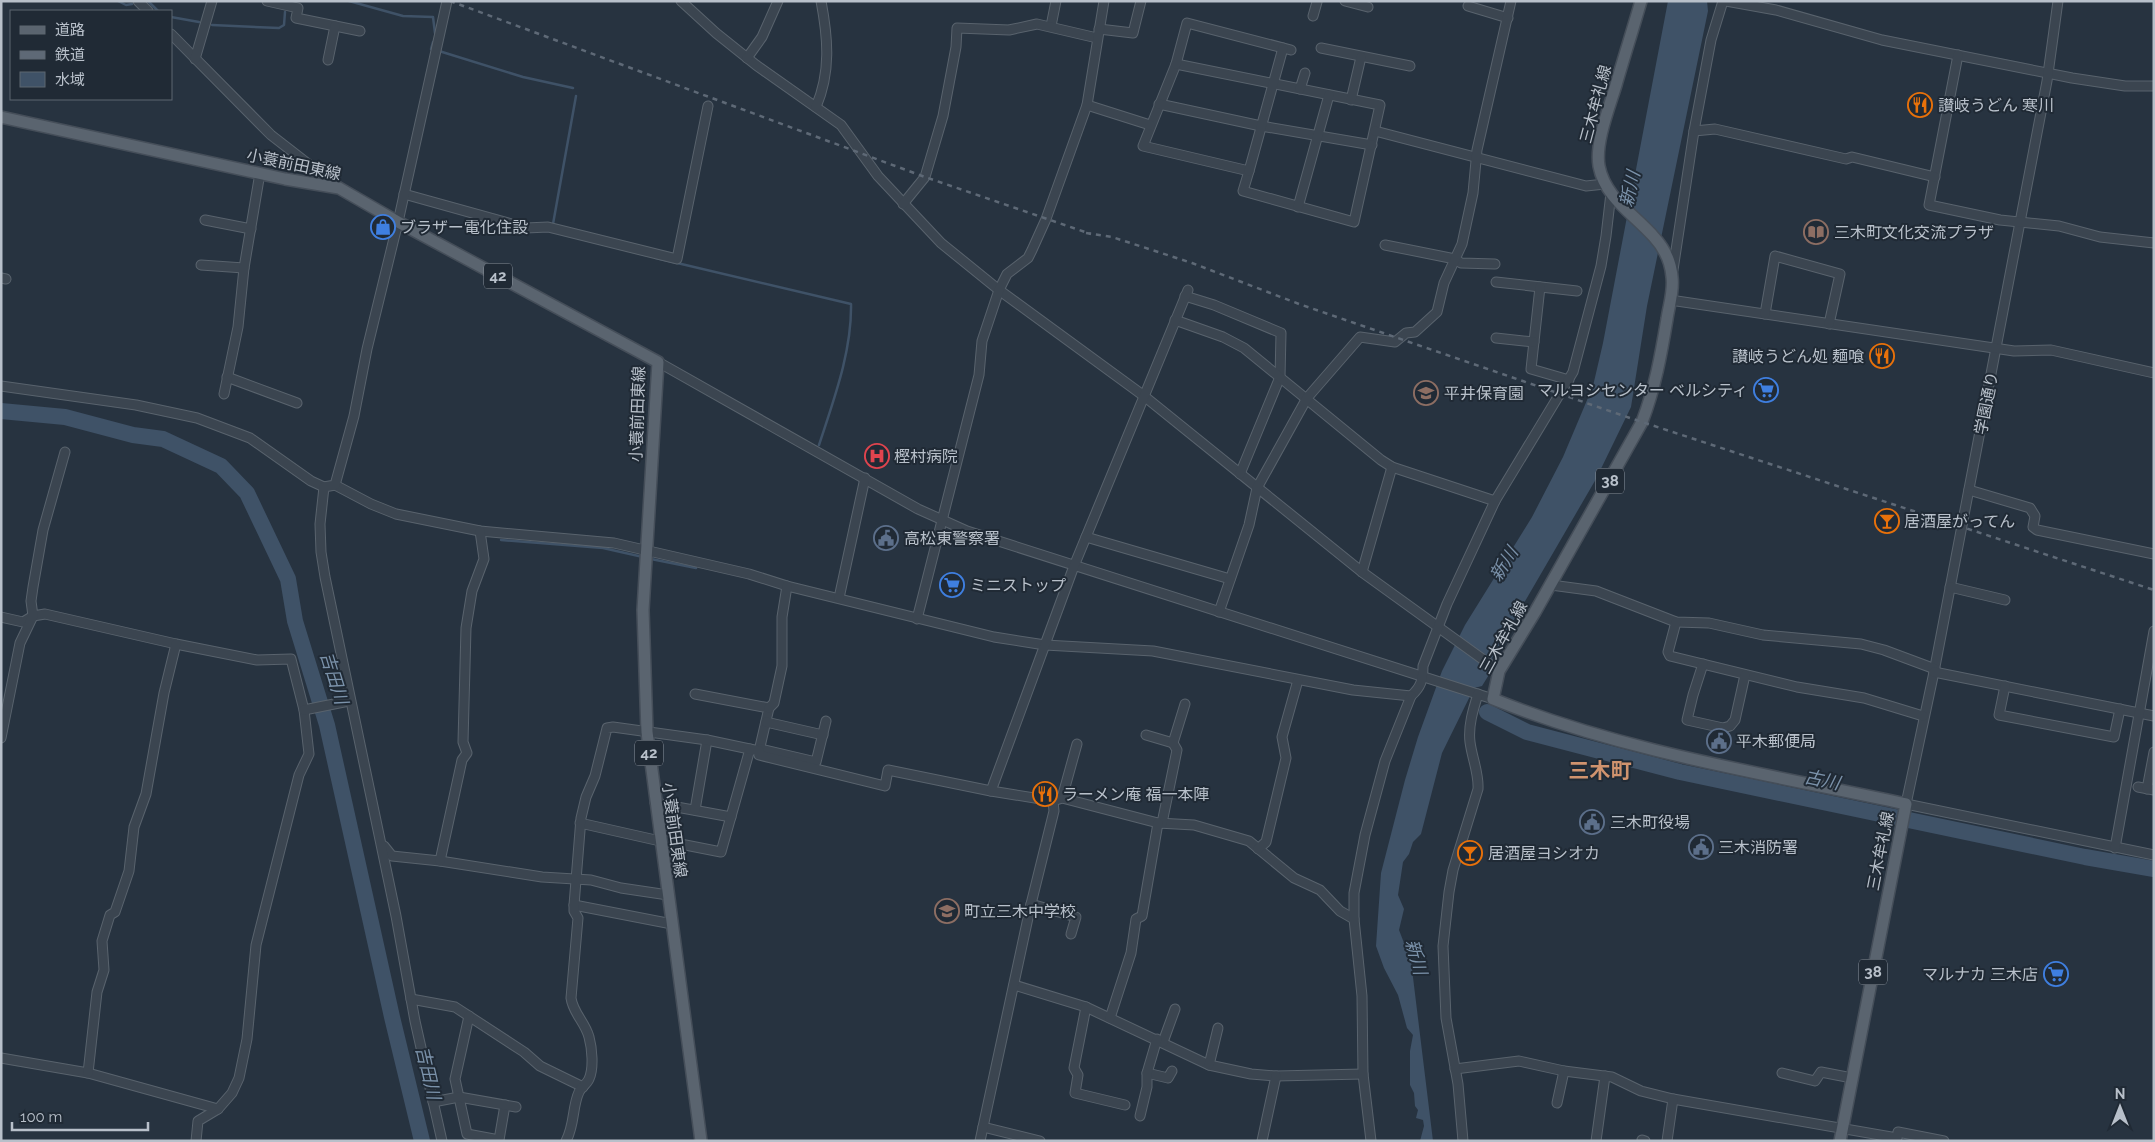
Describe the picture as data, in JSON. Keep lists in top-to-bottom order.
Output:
{
  "streets": {
    "main road": [
      "三木牟礼線",
      "小蓑前田東線",
      "42",
      "38"
    ],
    "street": ["学園通り"]
  },
  "crossings": [
    ["三木牟礼線", "学園通り"]
  ],
  "districts": ["三木町"],
  "water": ["新川", "吉田川", "古川"],
  "places": {
    "restaurant": ["讃岐うどん 寒川", "讃岐うどん処 麺喰", "ラーメン庵 福一本陣"],
    "shop": ["ブラザー電化住設"],
    "library": ["三木町文化交流プラザ"],
    "supermarket": ["マルヨシセンター ベルシティ", "ミニストップ", "マルナカ 三木店"],
    "school or university": ["平井保育園", "町立三木中学校"],
    "hospital": ["樫村病院"],
    "bar": ["居酒屋がってん", "居酒屋ヨシオカ"],
    "public building": [
      "高松東警察署",
      "平木郵便局",
      "三木町役場",
      "三木消防署"
    ]
  },
  "legend": ["道路", "鉄道", "水域"],
  "scale_bar": "100 m",
  "north": "top"
}
